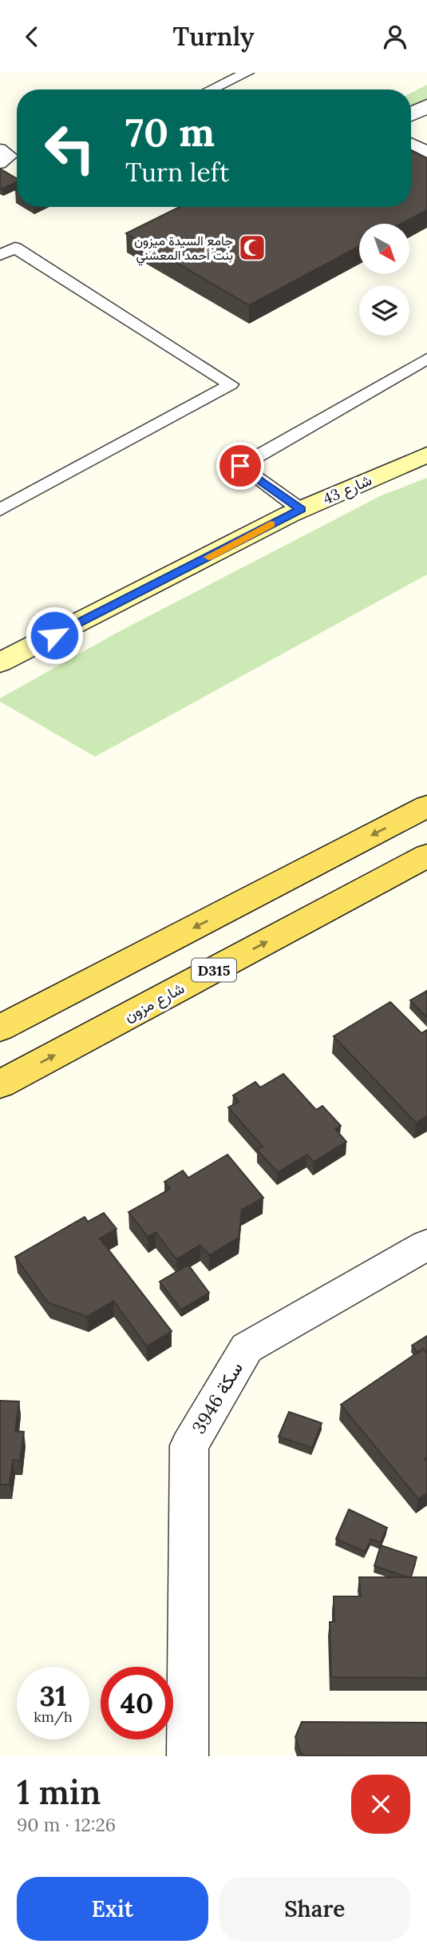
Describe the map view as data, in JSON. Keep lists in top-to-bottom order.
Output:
{
  "streets": {
    "main road": ["D315", "شارع مزون"],
    "street": ["شارع 43", "سكة 3946"]
  },
  "places": {
    "mosque": ["جامع السيدة ميزون بنت أحمد المعشني"]
  },
  "north": "bottom right",
  "page": {
    "header": "Turnly",
    "turn": ["70 m", "Turn left"],
    "speed": "31 km/h",
    "limit": "40",
    "heading": ["1 min", "90 m · 12:26"],
    "buttons": ["Exit", "Share"]
  }
}
